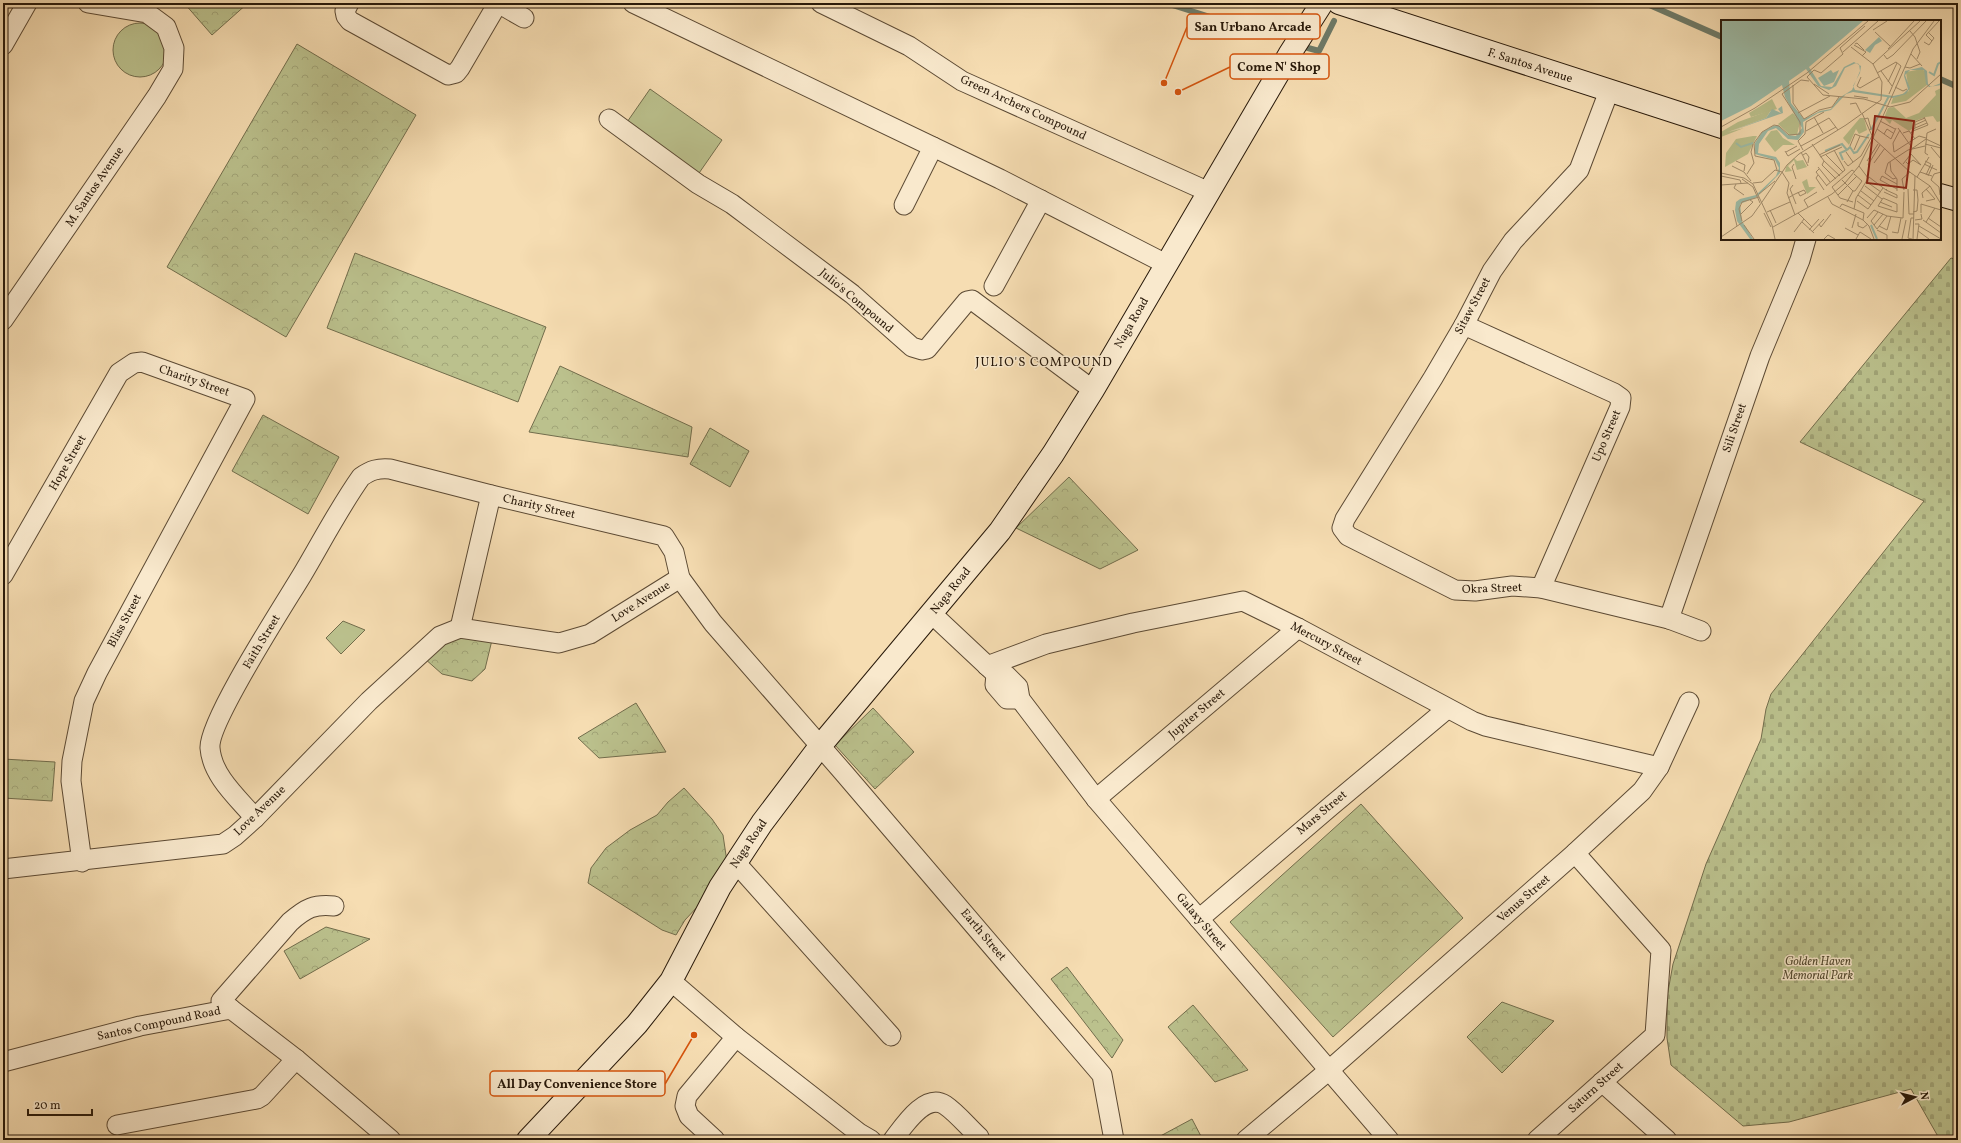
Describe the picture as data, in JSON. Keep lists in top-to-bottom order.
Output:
{
  "streets": {
    "main road": ["F. Santos Avenue", "Naga Road"],
    "street": [
      "Green Archers Compound",
      "M. Santos Avenue",
      "Julio's Compound",
      "Sitaw Street",
      "Charity Street",
      "Sili Street",
      "Upo Street",
      "Hope Street",
      "Okra Street",
      "Love Avenue",
      "Bliss Street",
      "Faith Street",
      "Mercury Street",
      "Jupiter Street",
      "Mars Street",
      "Venus Street",
      "Galaxy Street",
      "Earth Street",
      "Santos Compound Road",
      "Saturn Street"
    ]
  },
  "crossings": [
    ["F. Santos Avenue", "Sitaw Street"],
    ["Green Archers Compound", "Naga Road"],
    ["Julio's Compound", "Naga Road"],
    ["Sitaw Street", "Upo Street"],
    ["Sitaw Street", "Okra Street"],
    ["Naga Road", "Love Avenue"],
    ["Naga Road", "Galaxy Street"],
    ["Naga Road", "Earth Street"],
    ["Charity Street", "Hope Street"],
    ["Charity Street", "Love Avenue"],
    ["Charity Street", "Bliss Street"],
    ["Charity Street", "Faith Street"],
    ["Sili Street", "Okra Street"],
    ["Upo Street", "Okra Street"],
    ["Love Avenue", "Bliss Street"],
    ["Love Avenue", "Faith Street"],
    ["Love Avenue", "Earth Street"],
    ["Mercury Street", "Jupiter Street"],
    ["Mercury Street", "Mars Street"],
    ["Mercury Street", "Venus Street"],
    ["Mercury Street", "Galaxy Street"],
    ["Jupiter Street", "Galaxy Street"],
    ["Mars Street", "Galaxy Street"],
    ["Venus Street", "Galaxy Street"],
    ["Venus Street", "Saturn Street"]
  ],
  "districts": ["JULIO'S COMPOUND"],
  "parks": ["Golden Haven Memorial Park"],
  "places": ["San Urbano Arcade", "Come N' Shop", "All Day Convenience Store"],
  "scale_bar": "20 m",
  "north": "right"
}
